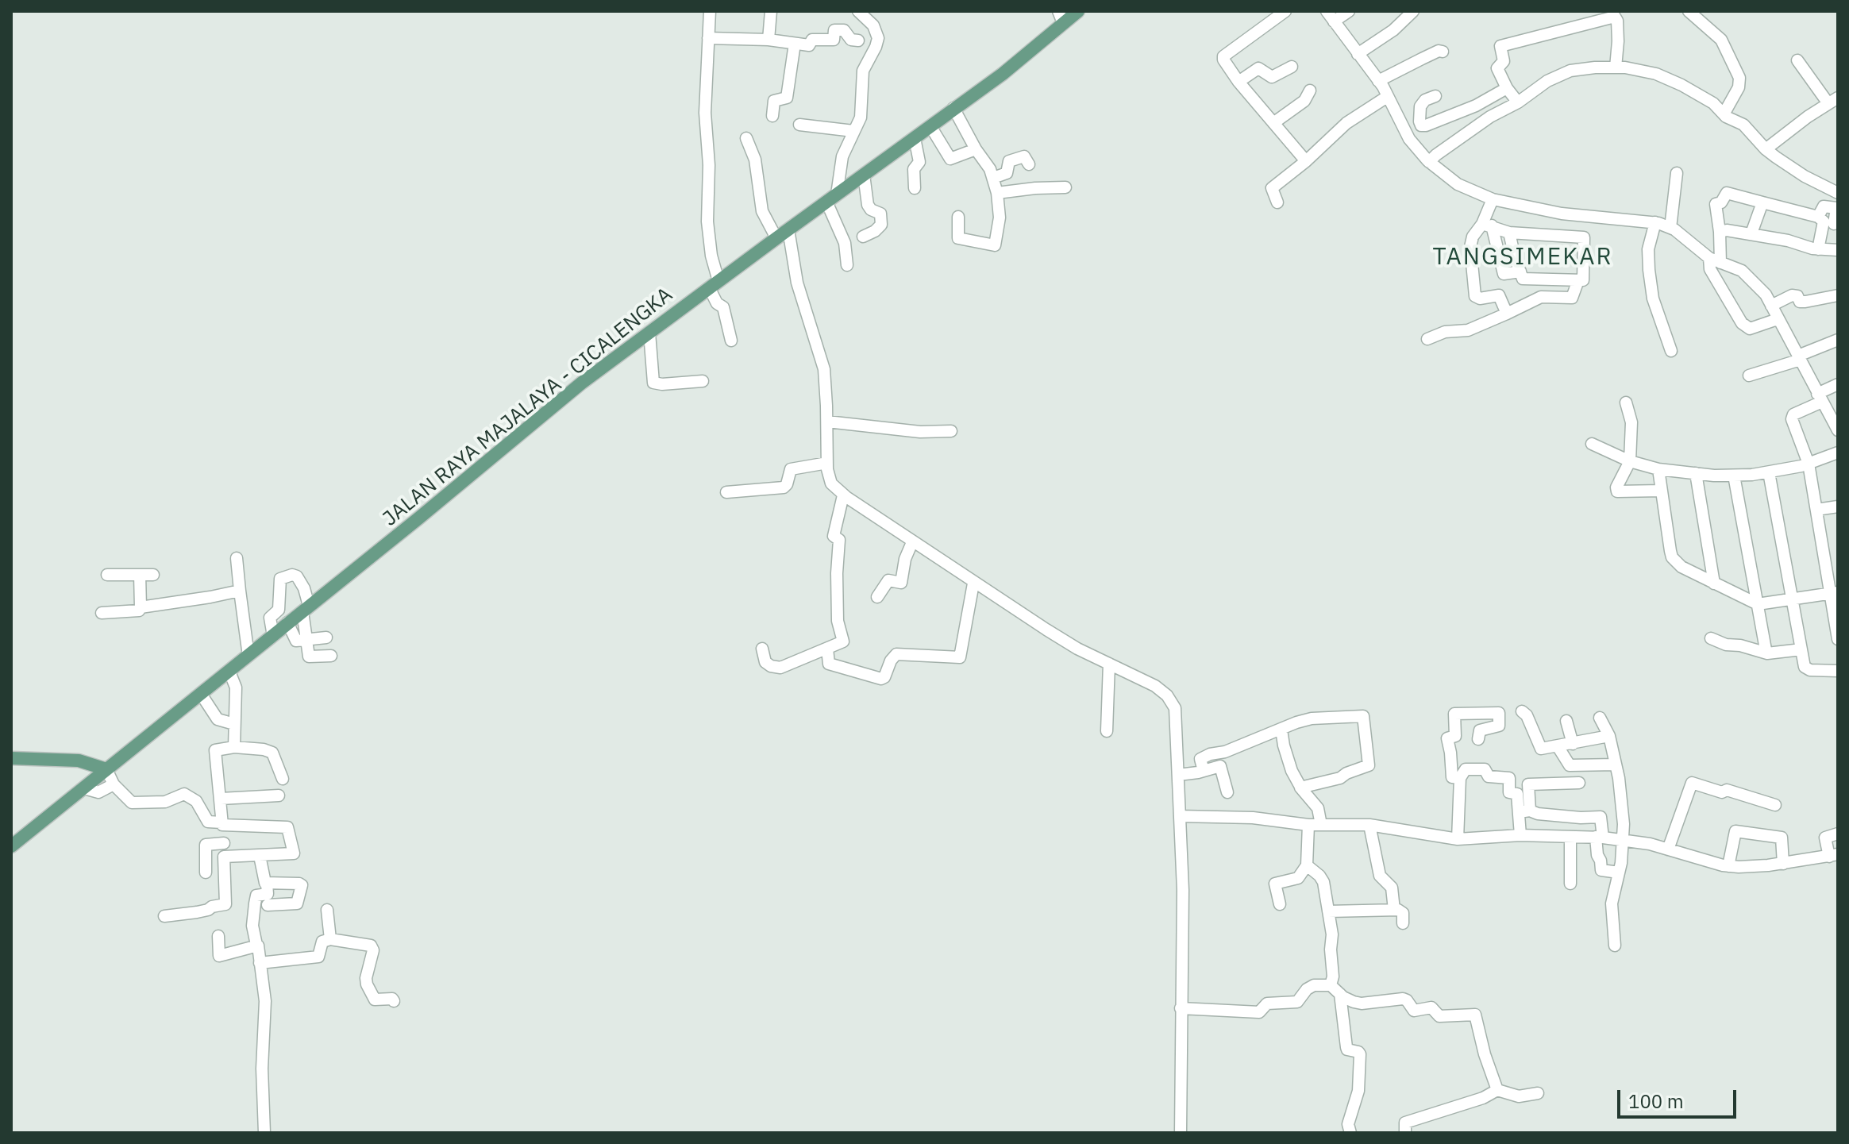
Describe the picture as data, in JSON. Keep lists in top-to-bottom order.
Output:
{
  "streets": {
    "main road": ["JALAN RAYA MAJALAYA - CICALENGKA"]
  },
  "districts": ["TANGSIMEKAR"],
  "scale_bar": "100 m"
}
